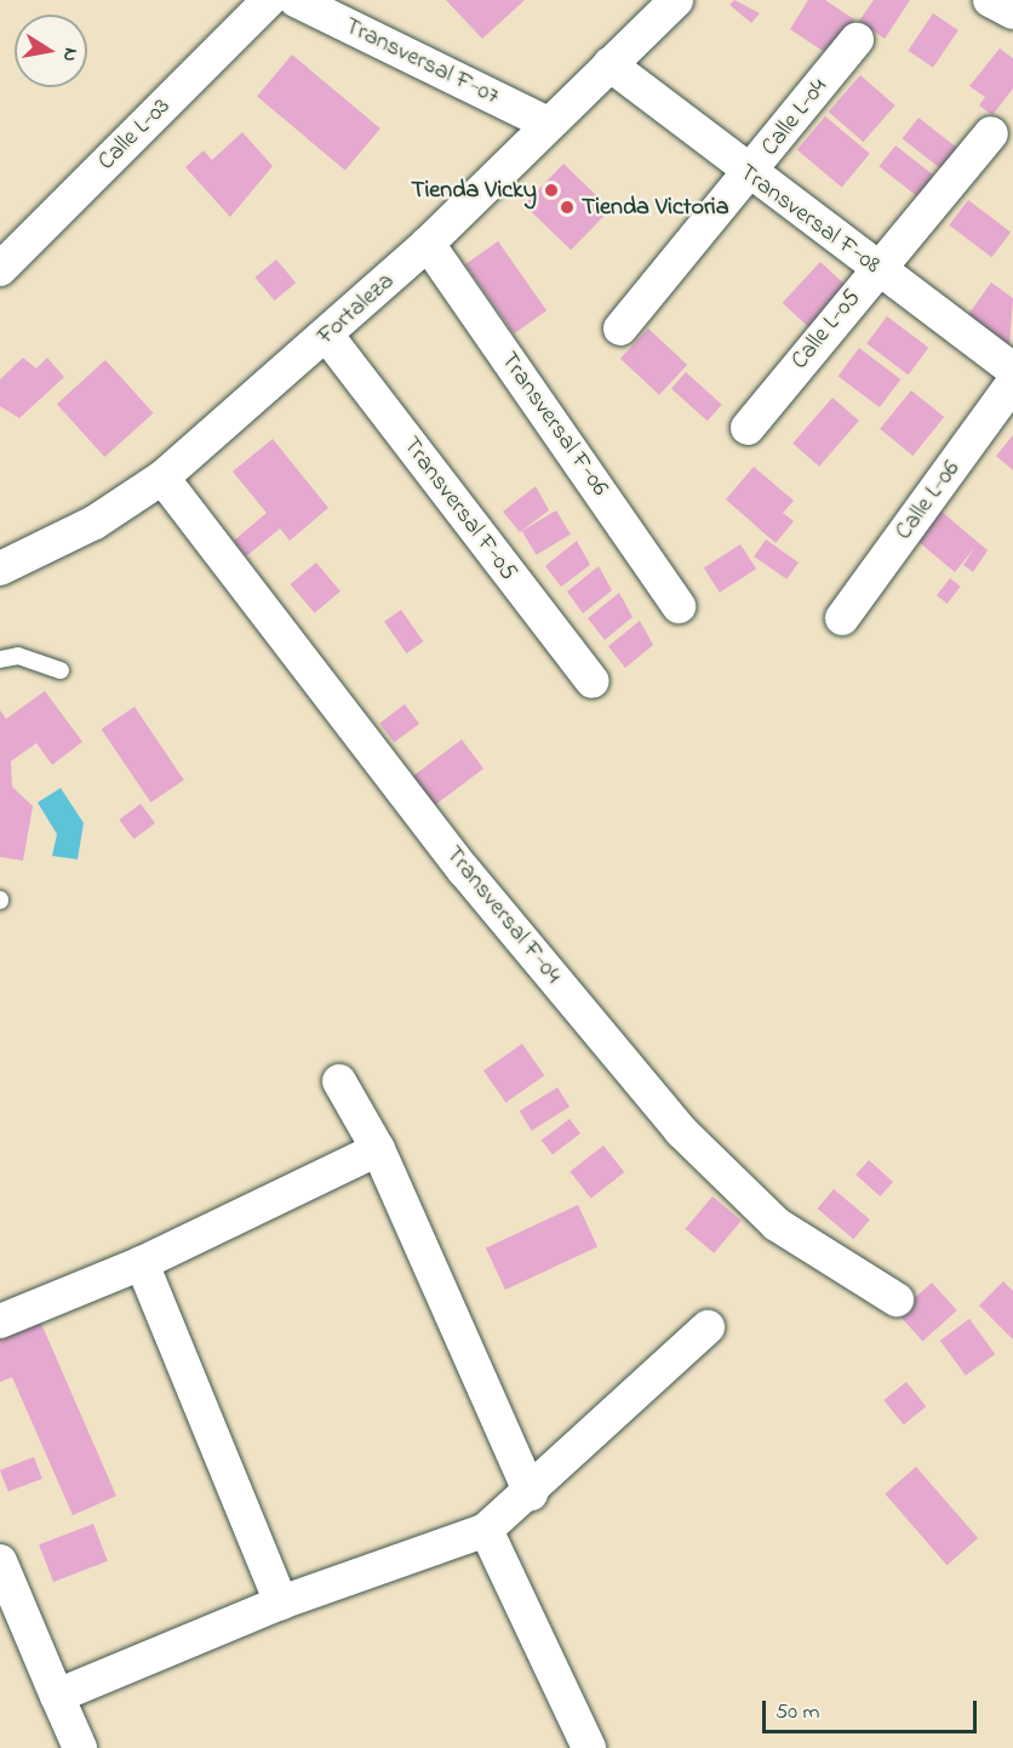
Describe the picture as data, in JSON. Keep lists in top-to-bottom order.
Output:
{
  "streets": {
    "street": [
      "Transversal F-07",
      "Calle L-04",
      "Calle L-03",
      "Transversal F-08",
      "Fortaleza",
      "Calle L-05",
      "Transversal F-06",
      "Calle L-06",
      "Transversal F-05",
      "Transversal F-04"
    ]
  },
  "crossings": [
    ["Transversal F-07", "Fortaleza"],
    ["Calle L-04", "Transversal F-08"],
    ["Transversal F-08", "Fortaleza"],
    ["Transversal F-08", "Calle L-05"],
    ["Fortaleza", "Transversal F-06"],
    ["Fortaleza", "Transversal F-05"],
    ["Fortaleza", "Transversal F-04"]
  ],
  "places": ["Tienda Vicky", "Tienda Victoria"],
  "scale_bar": "50 m",
  "north": "right"
}
